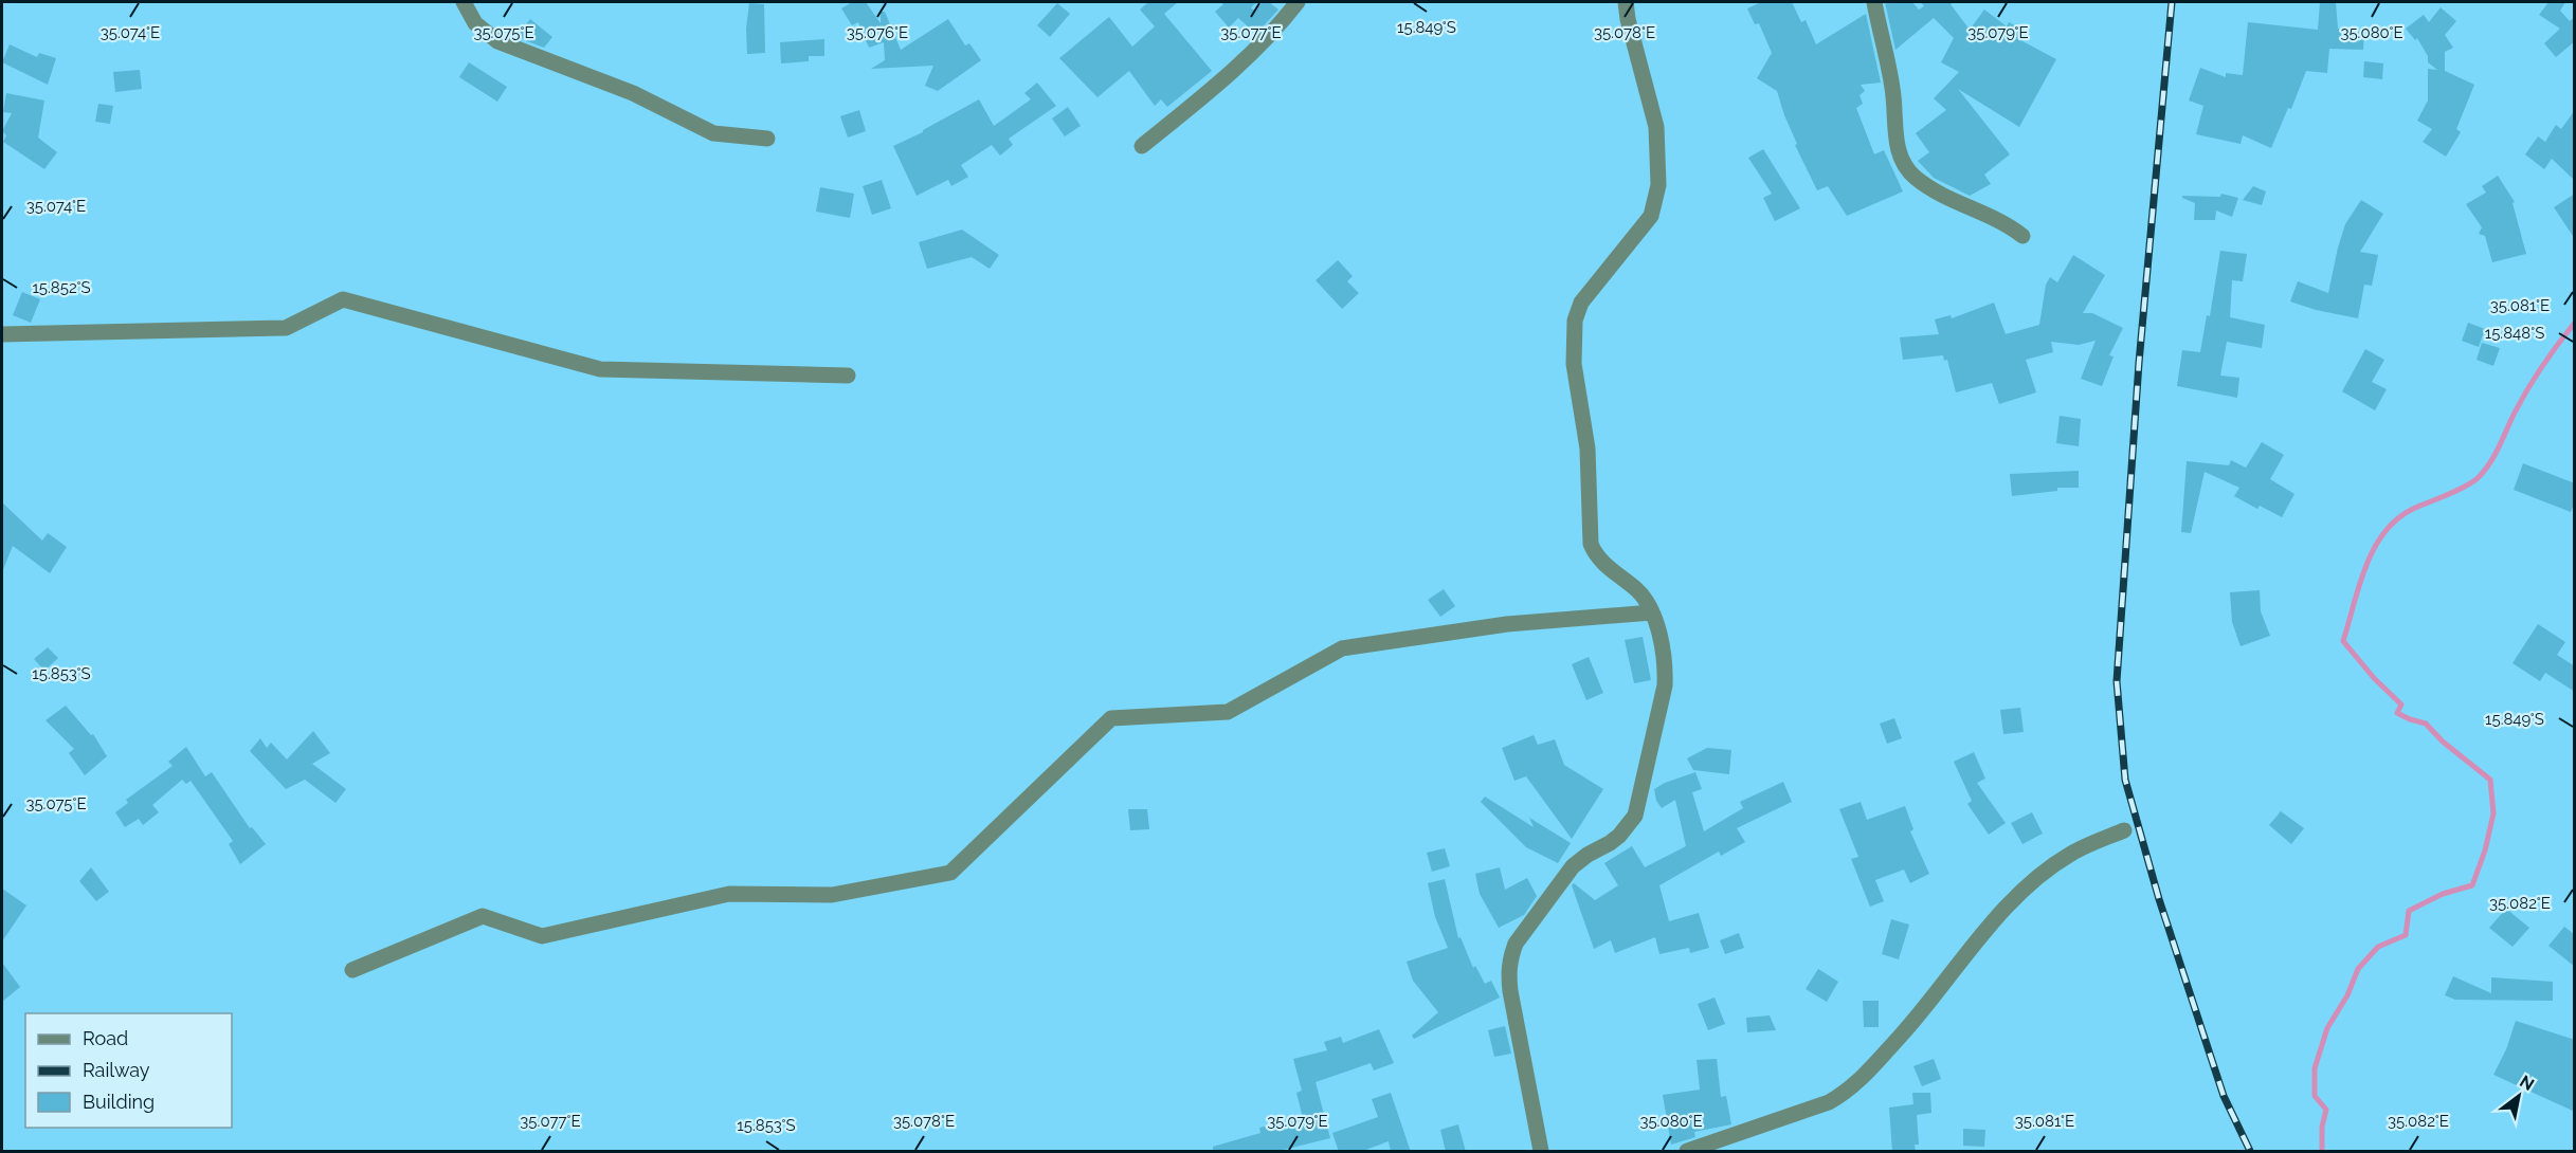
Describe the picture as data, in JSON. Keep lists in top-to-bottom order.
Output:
{
  "legend": ["Road", "Railway", "Building"],
  "north": "top right",
  "coordinates": [
    "15.849°S",
    "35.074°E",
    "35.075°E",
    "35.076°E",
    "35.077°E",
    "35.078°E",
    "35.079°E",
    "35.080°E",
    "15.852°S",
    "35.081°E",
    "15.848°S",
    "15.853°S",
    "35.082°E"
  ]
}
